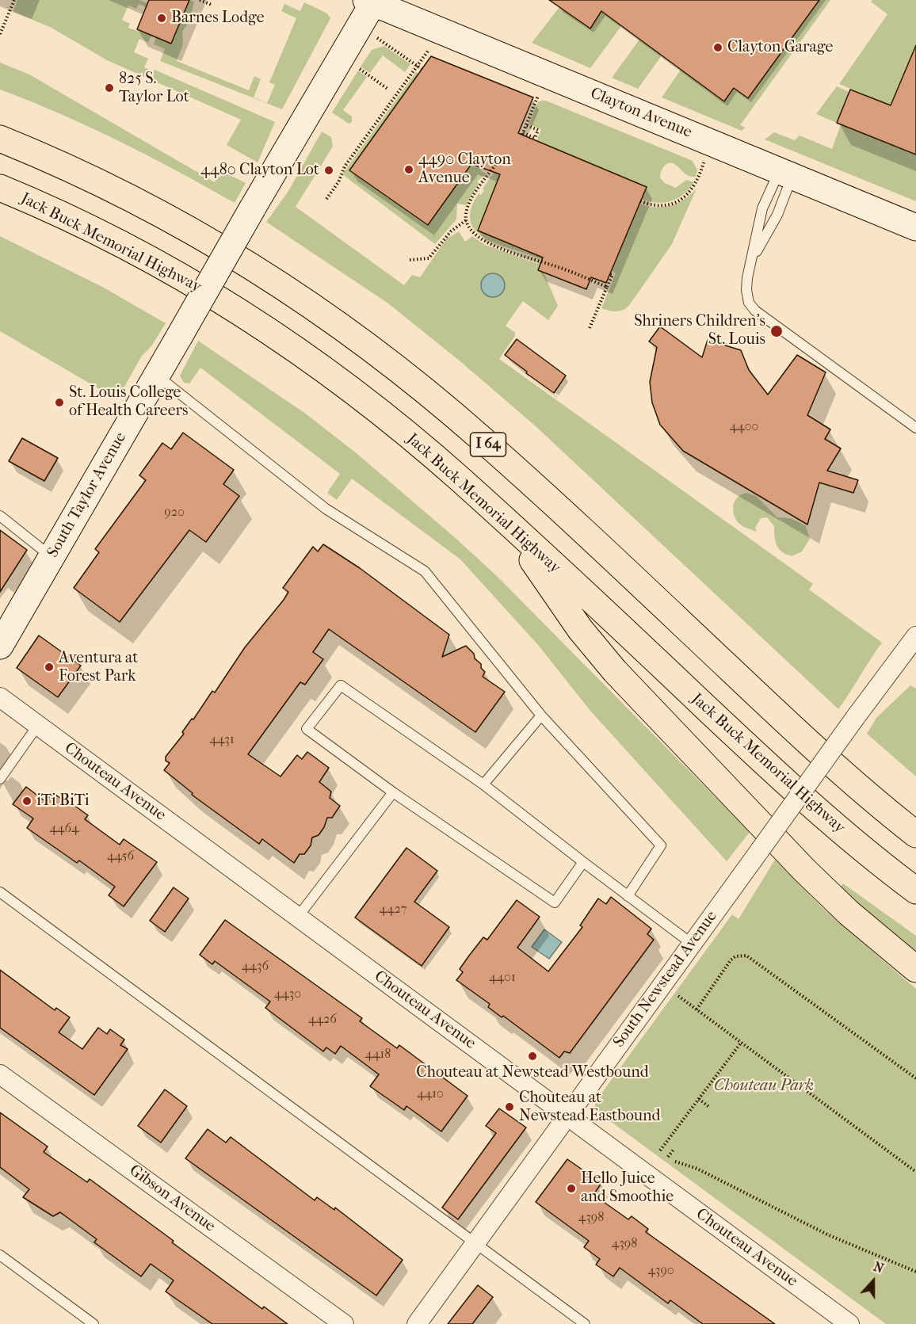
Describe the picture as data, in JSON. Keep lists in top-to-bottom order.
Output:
{
  "streets": {
    "highway": ["Jack Buck Memorial Highway", "I 64"],
    "street": [
      "Clayton Avenue",
      "South Taylor Avenue",
      "Chouteau Avenue",
      "South Newstead Avenue",
      "Gibson Avenue"
    ]
  },
  "crossings": [
    ["Clayton Avenue", "South Taylor Avenue"],
    ["Chouteau Avenue", "South Newstead Avenue"]
  ],
  "parks": ["Chouteau Park"],
  "places": [
    "Barnes Lodge",
    "Clayton Garage",
    "825 S. Taylor Lot",
    "4490 Clayton Avenue",
    "4480 Clayton Lot",
    "Shriners Children's St. Louis",
    "St. Louis College of Health Careers",
    "Aventura at Forest Park",
    "iTi BiTi",
    "Chouteau at Newstead Westbound",
    "Chouteau at Newstead Eastbound",
    "Hello Juice and Smoothie"
  ],
  "house_numbers": [
    "4400",
    "920",
    "4431",
    "4464",
    "4456",
    "4427",
    "4436",
    "4401",
    "4430",
    "4426",
    "4418",
    "4410",
    "4398",
    "4398",
    "4390"
  ],
  "north": "top"
}
